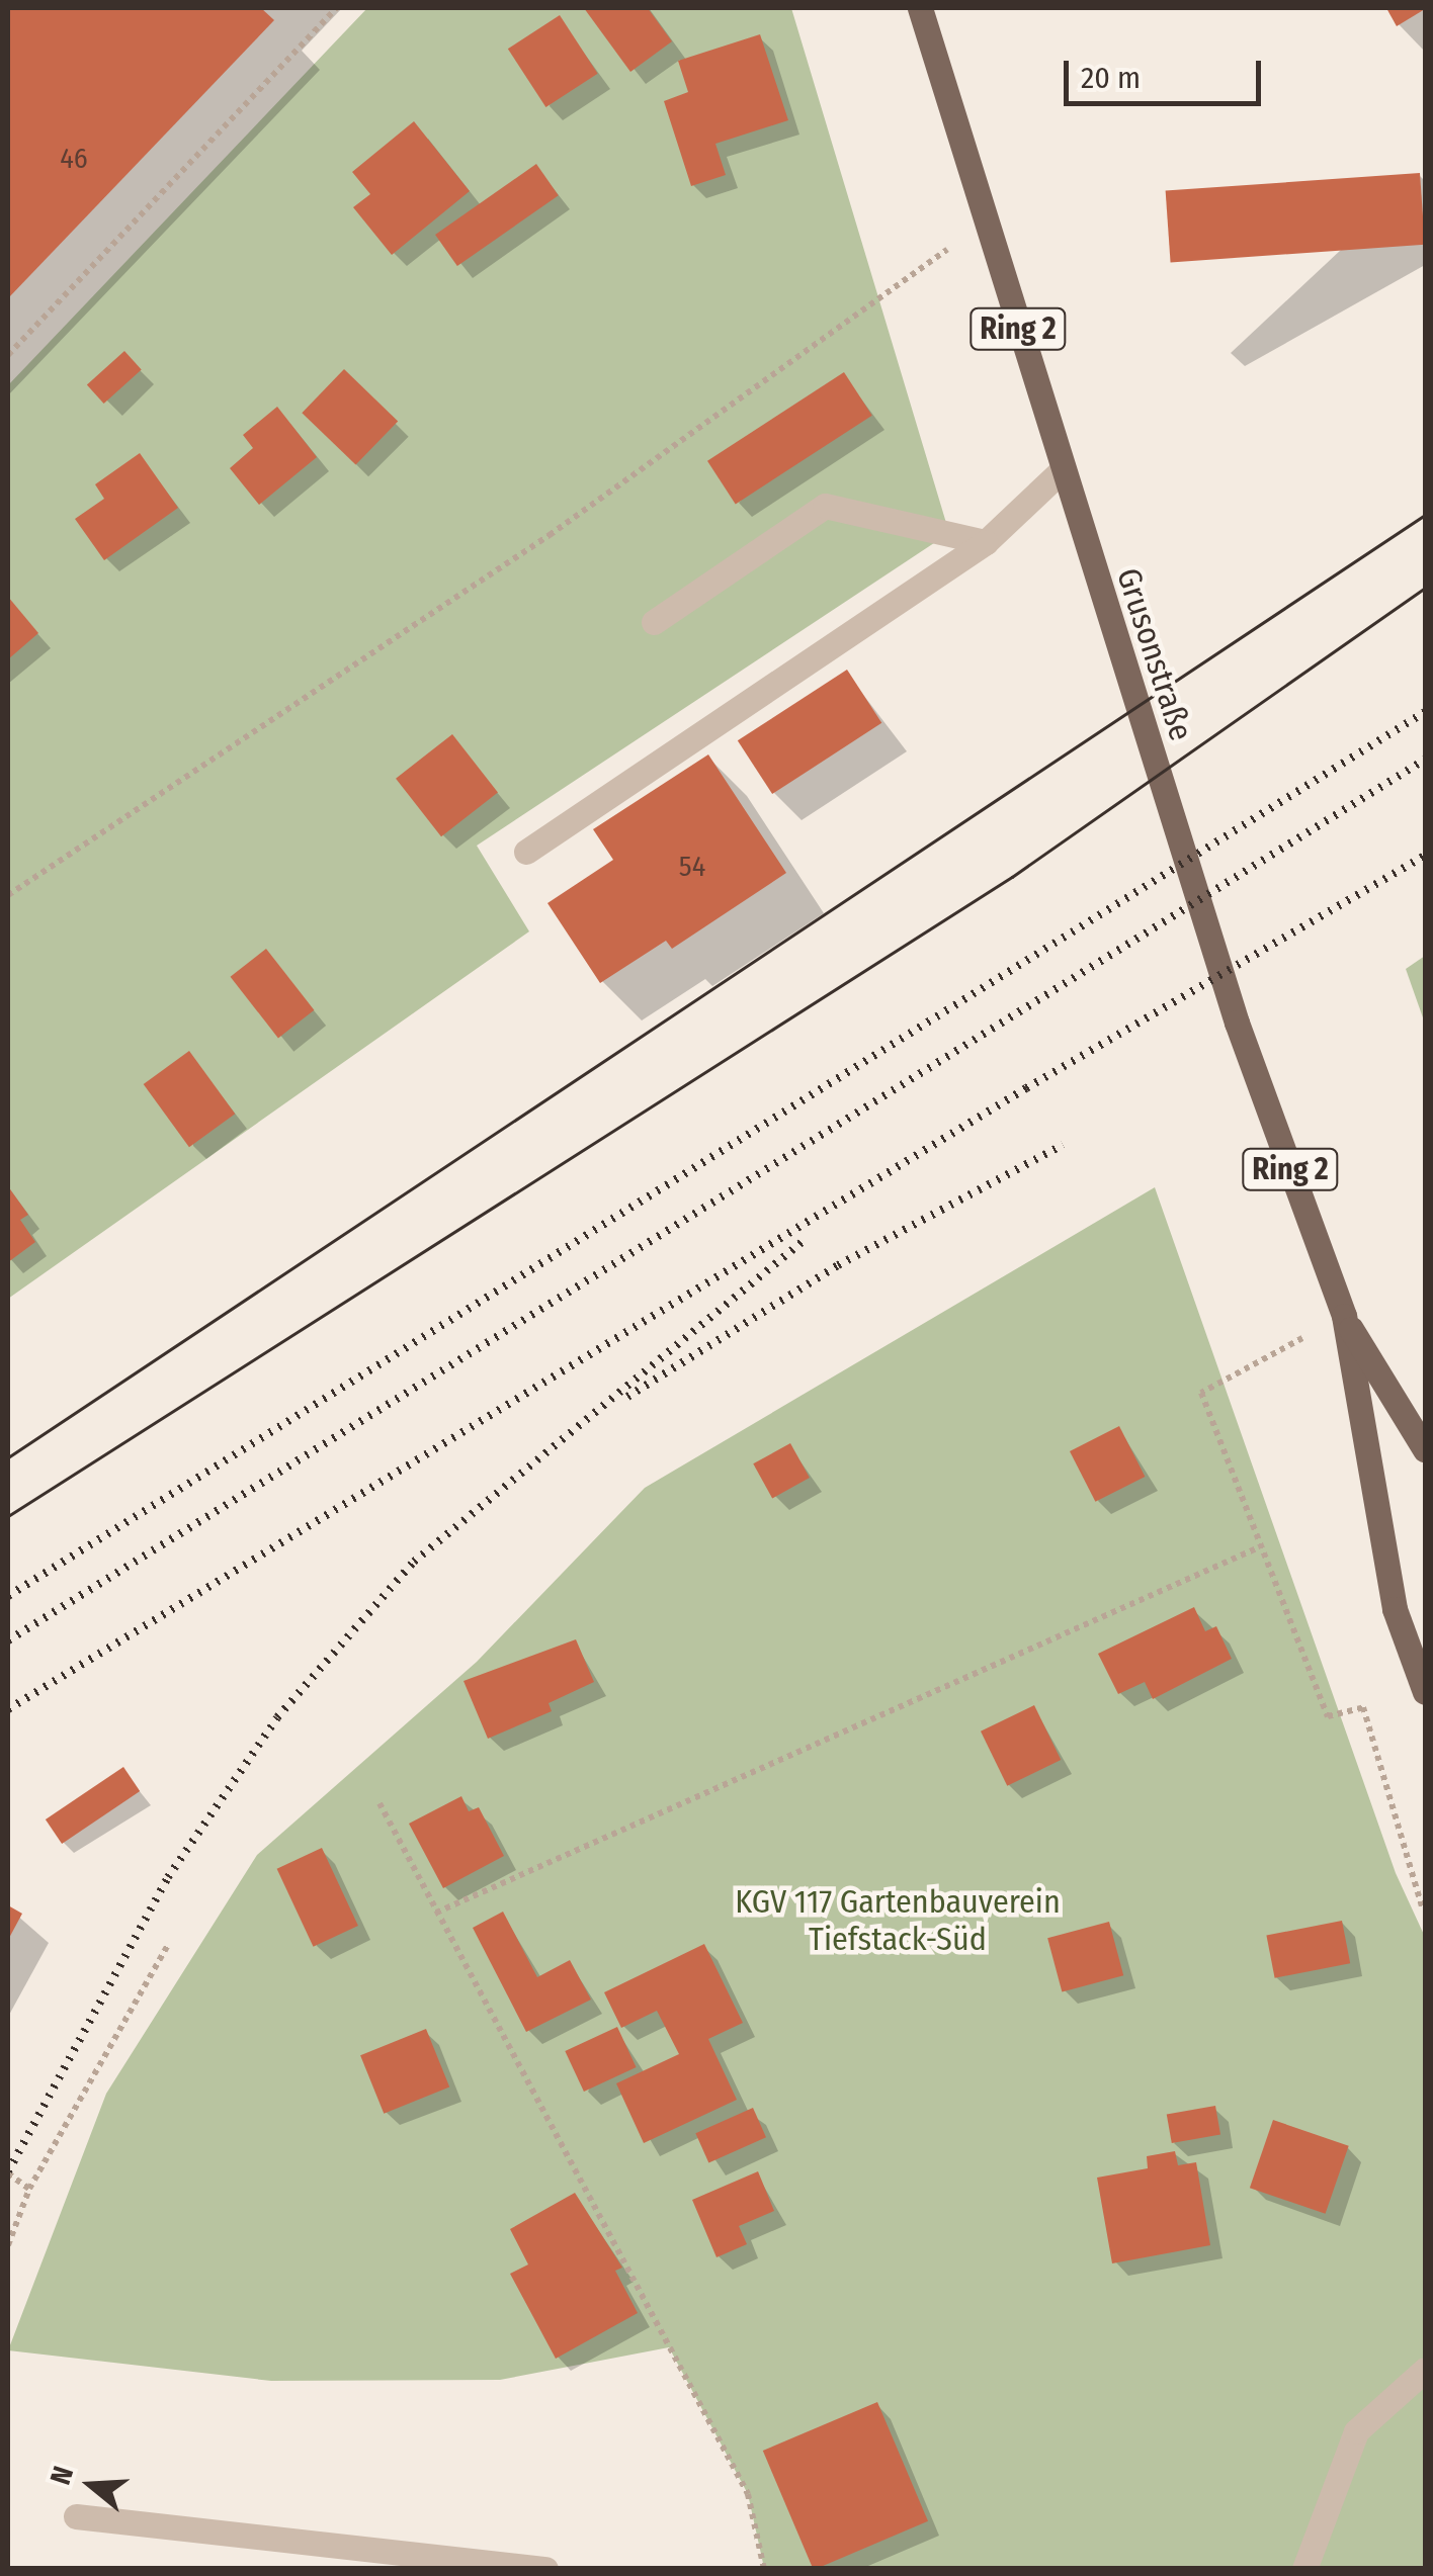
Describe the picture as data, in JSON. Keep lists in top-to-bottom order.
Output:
{
  "streets": {
    "main road": ["Ring 2", "Grusonstraße"]
  },
  "parks": ["KGV 117 Gartenbauverein Tiefstack-Süd"],
  "house_numbers": ["46", "54"],
  "scale_bar": "20 m",
  "north": "left"
}
